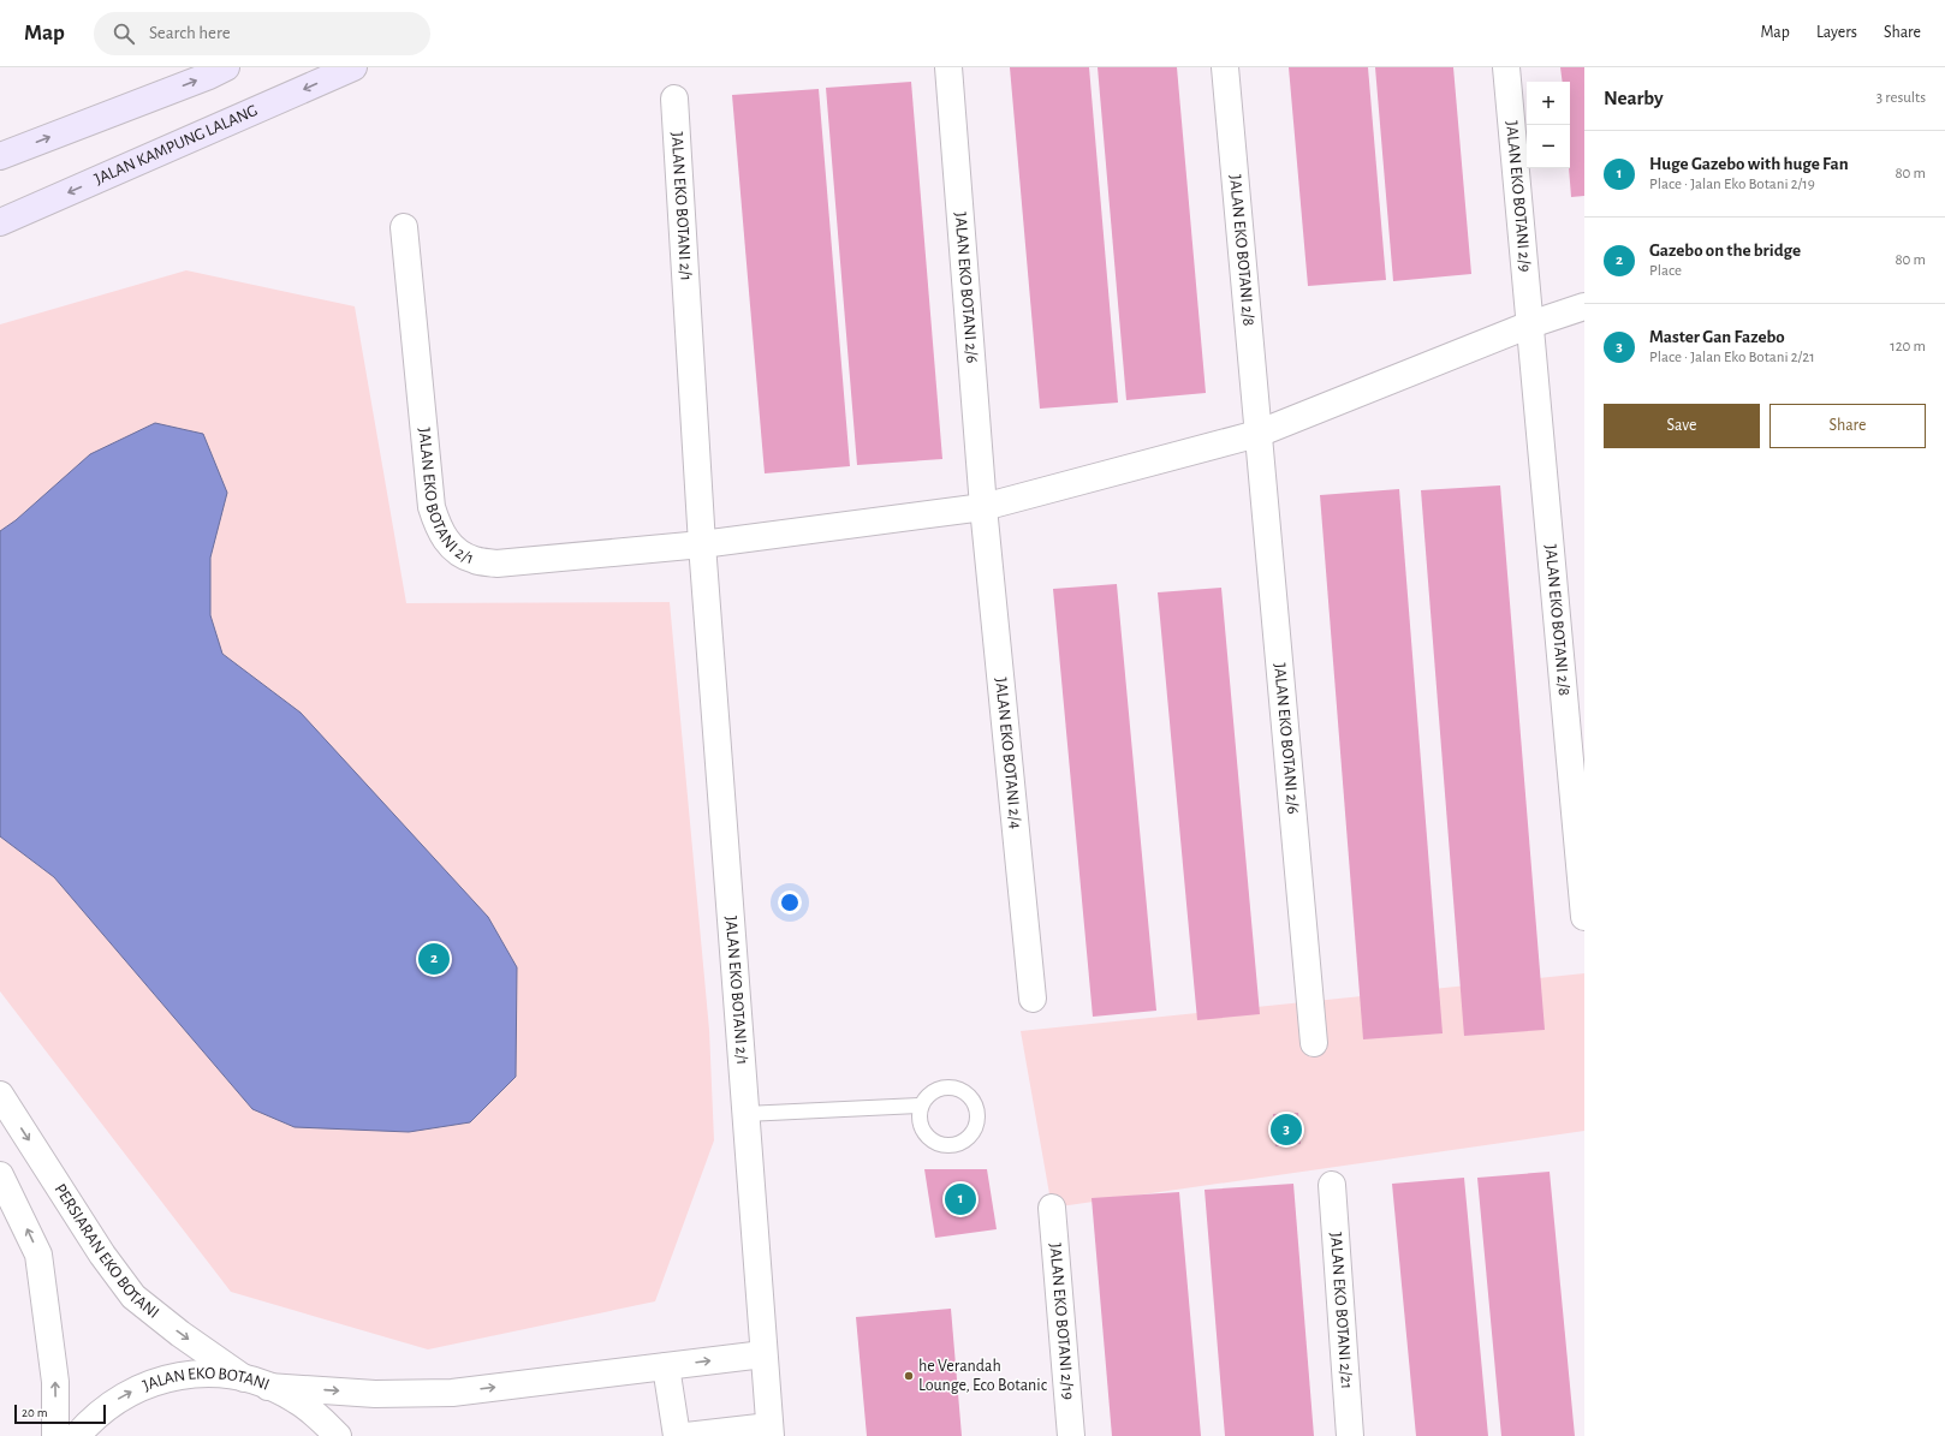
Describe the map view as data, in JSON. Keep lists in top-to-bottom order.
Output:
{
  "streets": {
    "main road": ["JALAN KAMPUNG LALANG"],
    "street": [
      "JALAN EKO BOTANI 2/9",
      "JALAN EKO BOTANI 2/1",
      "JALAN EKO BOTANI 2/8",
      "JALAN EKO BOTANI 2/6",
      "JALAN EKO BOTANI 2/4",
      "PERSIARAN EKO BOTANI",
      "JALAN EKO BOTANI 2/21",
      "JALAN EKO BOTANI 2/19",
      "JALAN EKO BOTANI"
    ]
  },
  "crossings": [
    ["JALAN EKO BOTANI 2/9", "JALAN EKO BOTANI 2/8"],
    ["JALAN EKO BOTANI 2/8", "JALAN EKO BOTANI 2/6"],
    ["JALAN EKO BOTANI 2/6", "JALAN EKO BOTANI 2/4"],
    ["PERSIARAN EKO BOTANI", "JALAN EKO BOTANI"]
  ],
  "one_way": ["PERSIARAN EKO BOTANI", "JALAN EKO BOTANI"],
  "places": ["he Verandah Lounge, Eco Botanic"],
  "scale_bar": "20 m",
  "page": {
    "header": "Map",
    "search": "Search here",
    "nav": ["Map", "Layers", "Share"],
    "heading": ["Nearby", "3 results"],
    "map_buttons": ["+", "−"],
    "list": [
      {
        "mark": "1",
        "name": "Huge Gazebo with huge Fan",
        "note": "Place · Jalan Eko Botani 2/19",
        "value": "80 m"
      },
      {
        "mark": "2",
        "name": "Gazebo on the bridge",
        "note": "Place",
        "value": "80 m"
      },
      {
        "mark": "3",
        "name": "Master Gan Fazebo",
        "note": "Place · Jalan Eko Botani 2/21",
        "value": "120 m"
      }
    ],
    "buttons": ["Save", "Share"],
    "pins": ["2", "3", "1"],
    "scale": "20 m"
  }
}
